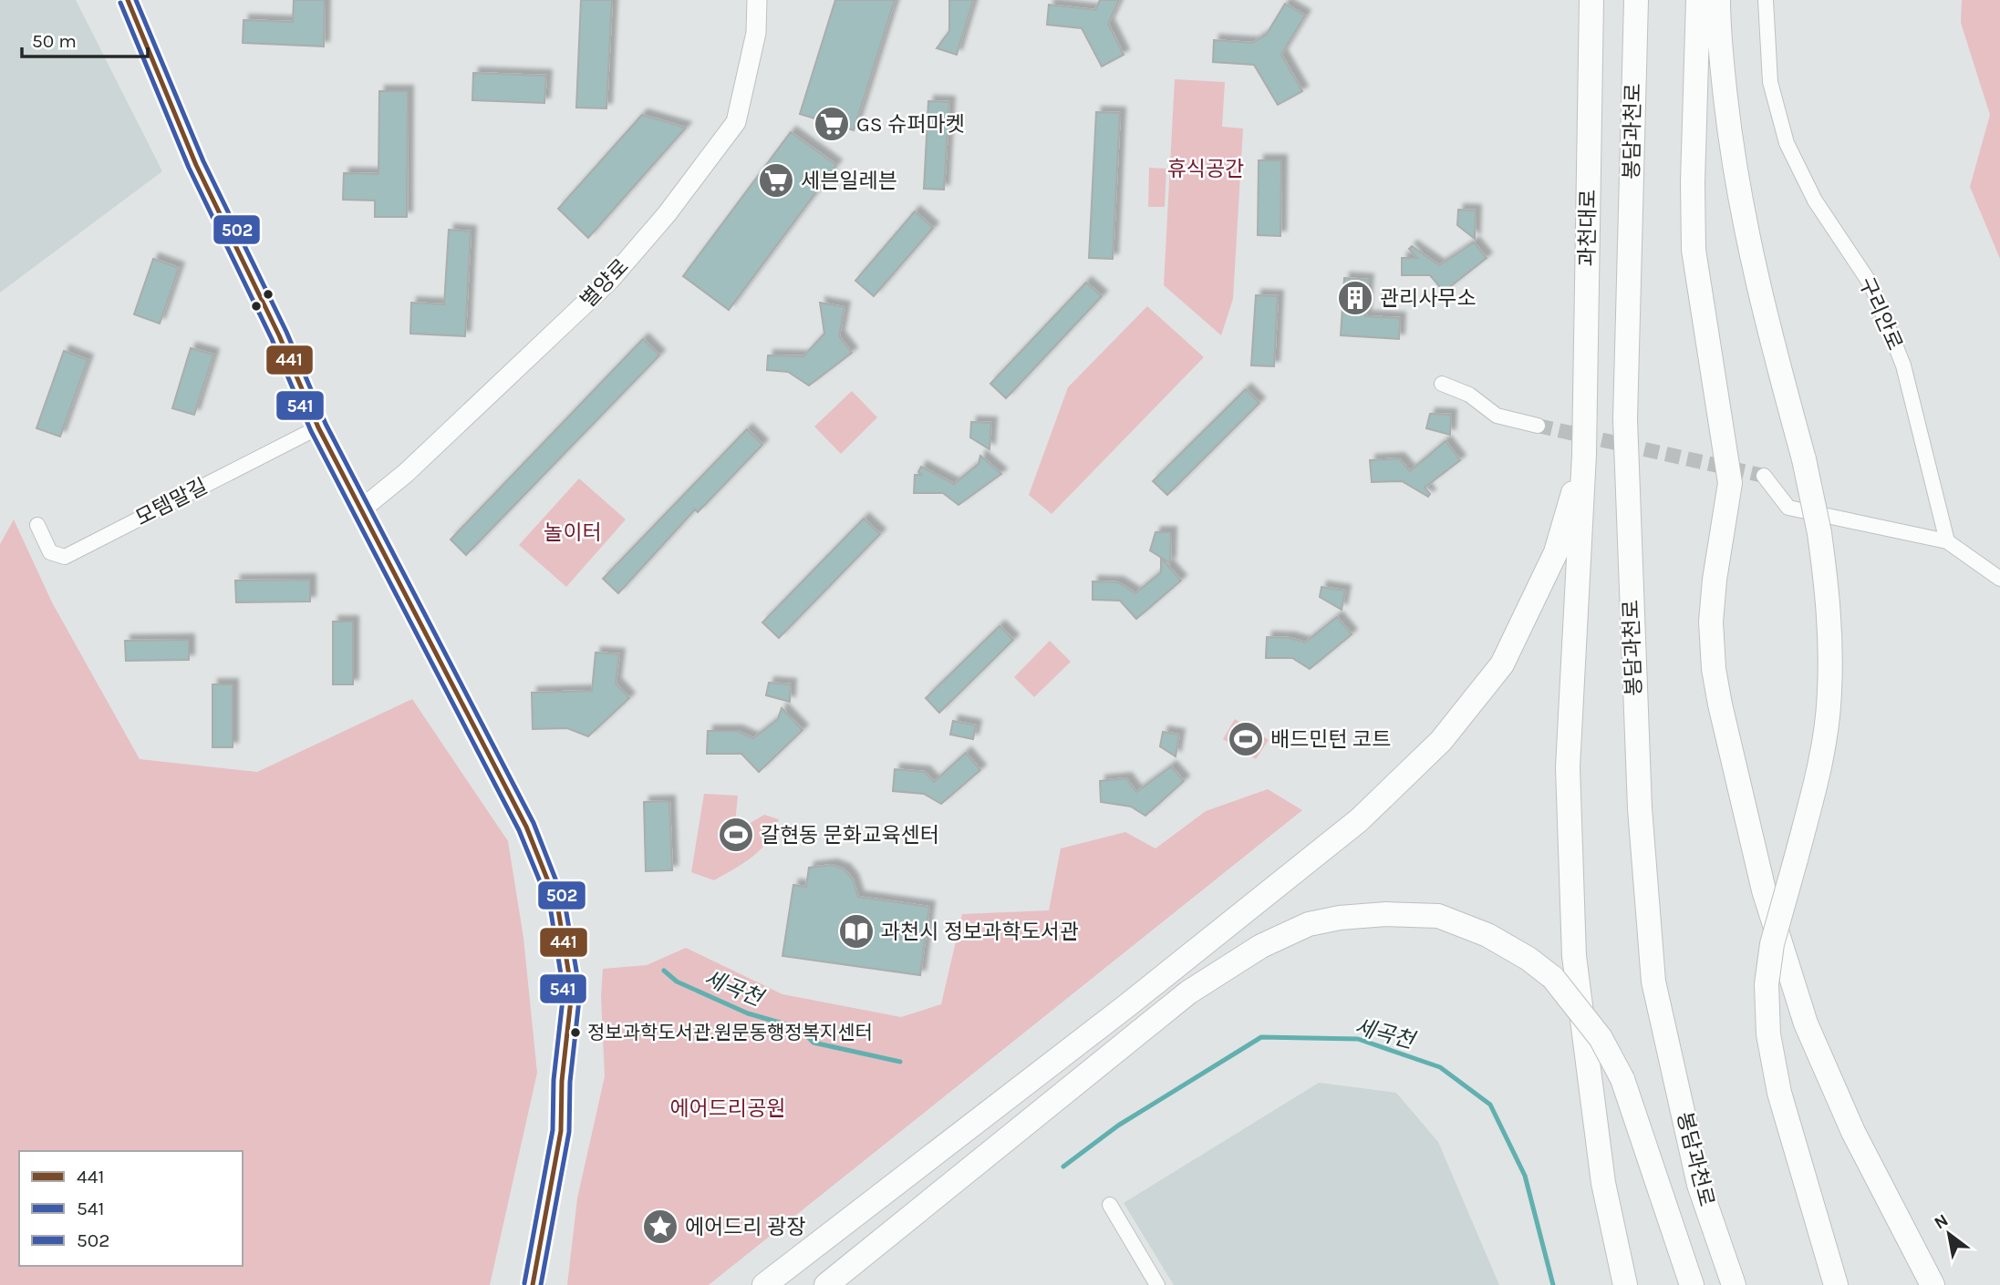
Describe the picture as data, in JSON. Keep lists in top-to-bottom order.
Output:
{
  "streets": {
    "highway": ["봉담과천로", "과천대로"],
    "street": ["별양로", "구리안로", "모템말길"]
  },
  "water": ["세곡천"],
  "parks": ["휴식공간", "놀이터", "에어드리공원"],
  "places": {
    "supermarket": ["GS 슈퍼마켓", "세븐일레븐"],
    "building": ["관리사무소"],
    "sports": ["배드민턴 코트", "갈현동 문화교육센터"],
    "library": ["과천시 정보과학도서관"],
    "other": ["정보과학도서관.원문동행정복지센터"],
    "place": ["에어드리 광장"]
  },
  "lines": ["transit line 441", "transit line 502", "transit line 541"],
  "legend": ["441", "541", "502"],
  "scale_bar": "50 m",
  "north": "top left"
}
